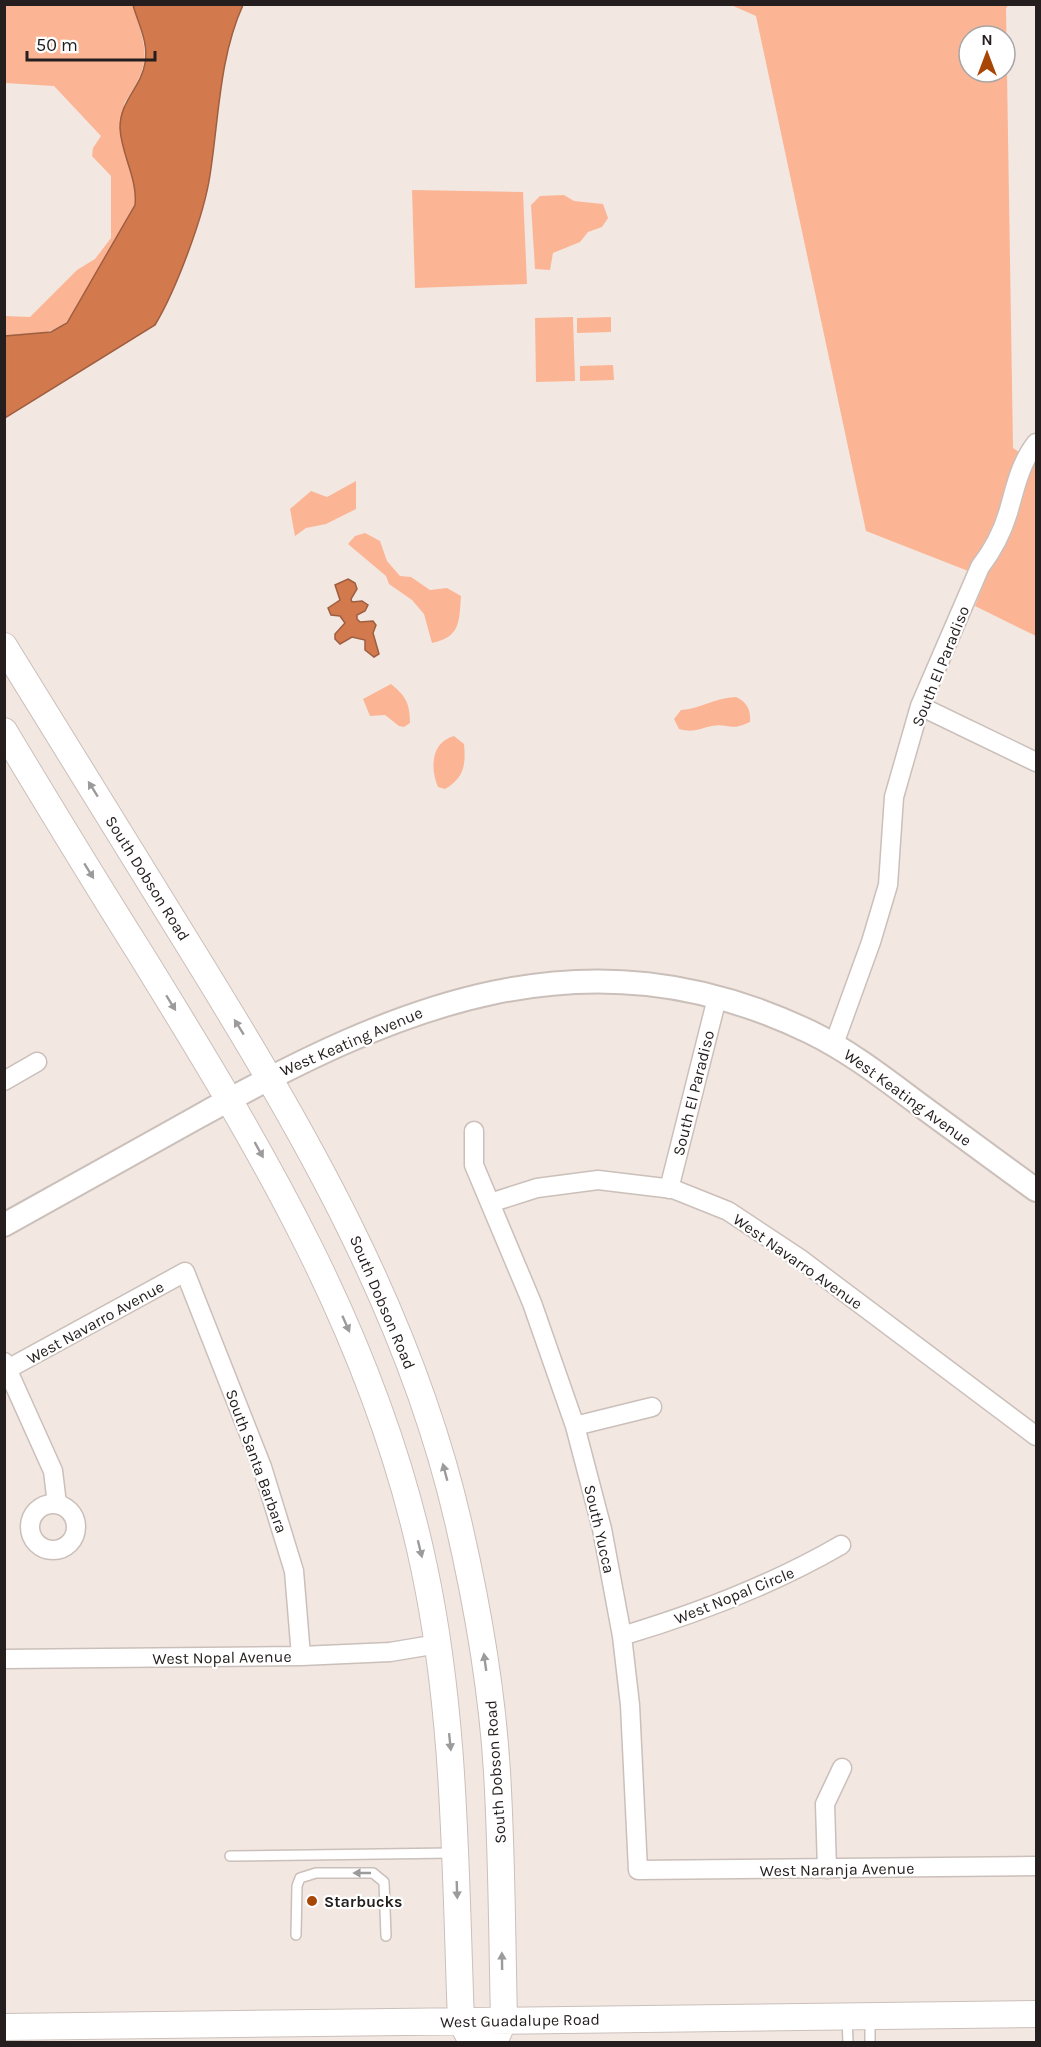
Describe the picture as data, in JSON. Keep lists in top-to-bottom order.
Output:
{
  "streets": {
    "main road": ["South Dobson Road", "West Guadalupe Road"],
    "street": [
      "South El Paradiso",
      "West Keating Avenue",
      "West Navarro Avenue",
      "South Santa Barbara",
      "South Yucca",
      "West Nopal Circle",
      "West Nopal Avenue",
      "West Naranja Avenue"
    ]
  },
  "crossings": [
    ["South El Paradiso", "West Keating Avenue"],
    ["South El Paradiso", "West Navarro Avenue"],
    ["South Dobson Road", "West Keating Avenue"],
    ["South Dobson Road", "West Guadalupe Road"],
    ["West Navarro Avenue", "South Santa Barbara"],
    ["West Navarro Avenue", "South Yucca"],
    ["South Santa Barbara", "West Nopal Avenue"],
    ["South Yucca", "West Nopal Circle"],
    ["South Yucca", "West Naranja Avenue"]
  ],
  "places": ["Starbucks"],
  "scale_bar": "50 m",
  "north": "top"
}
